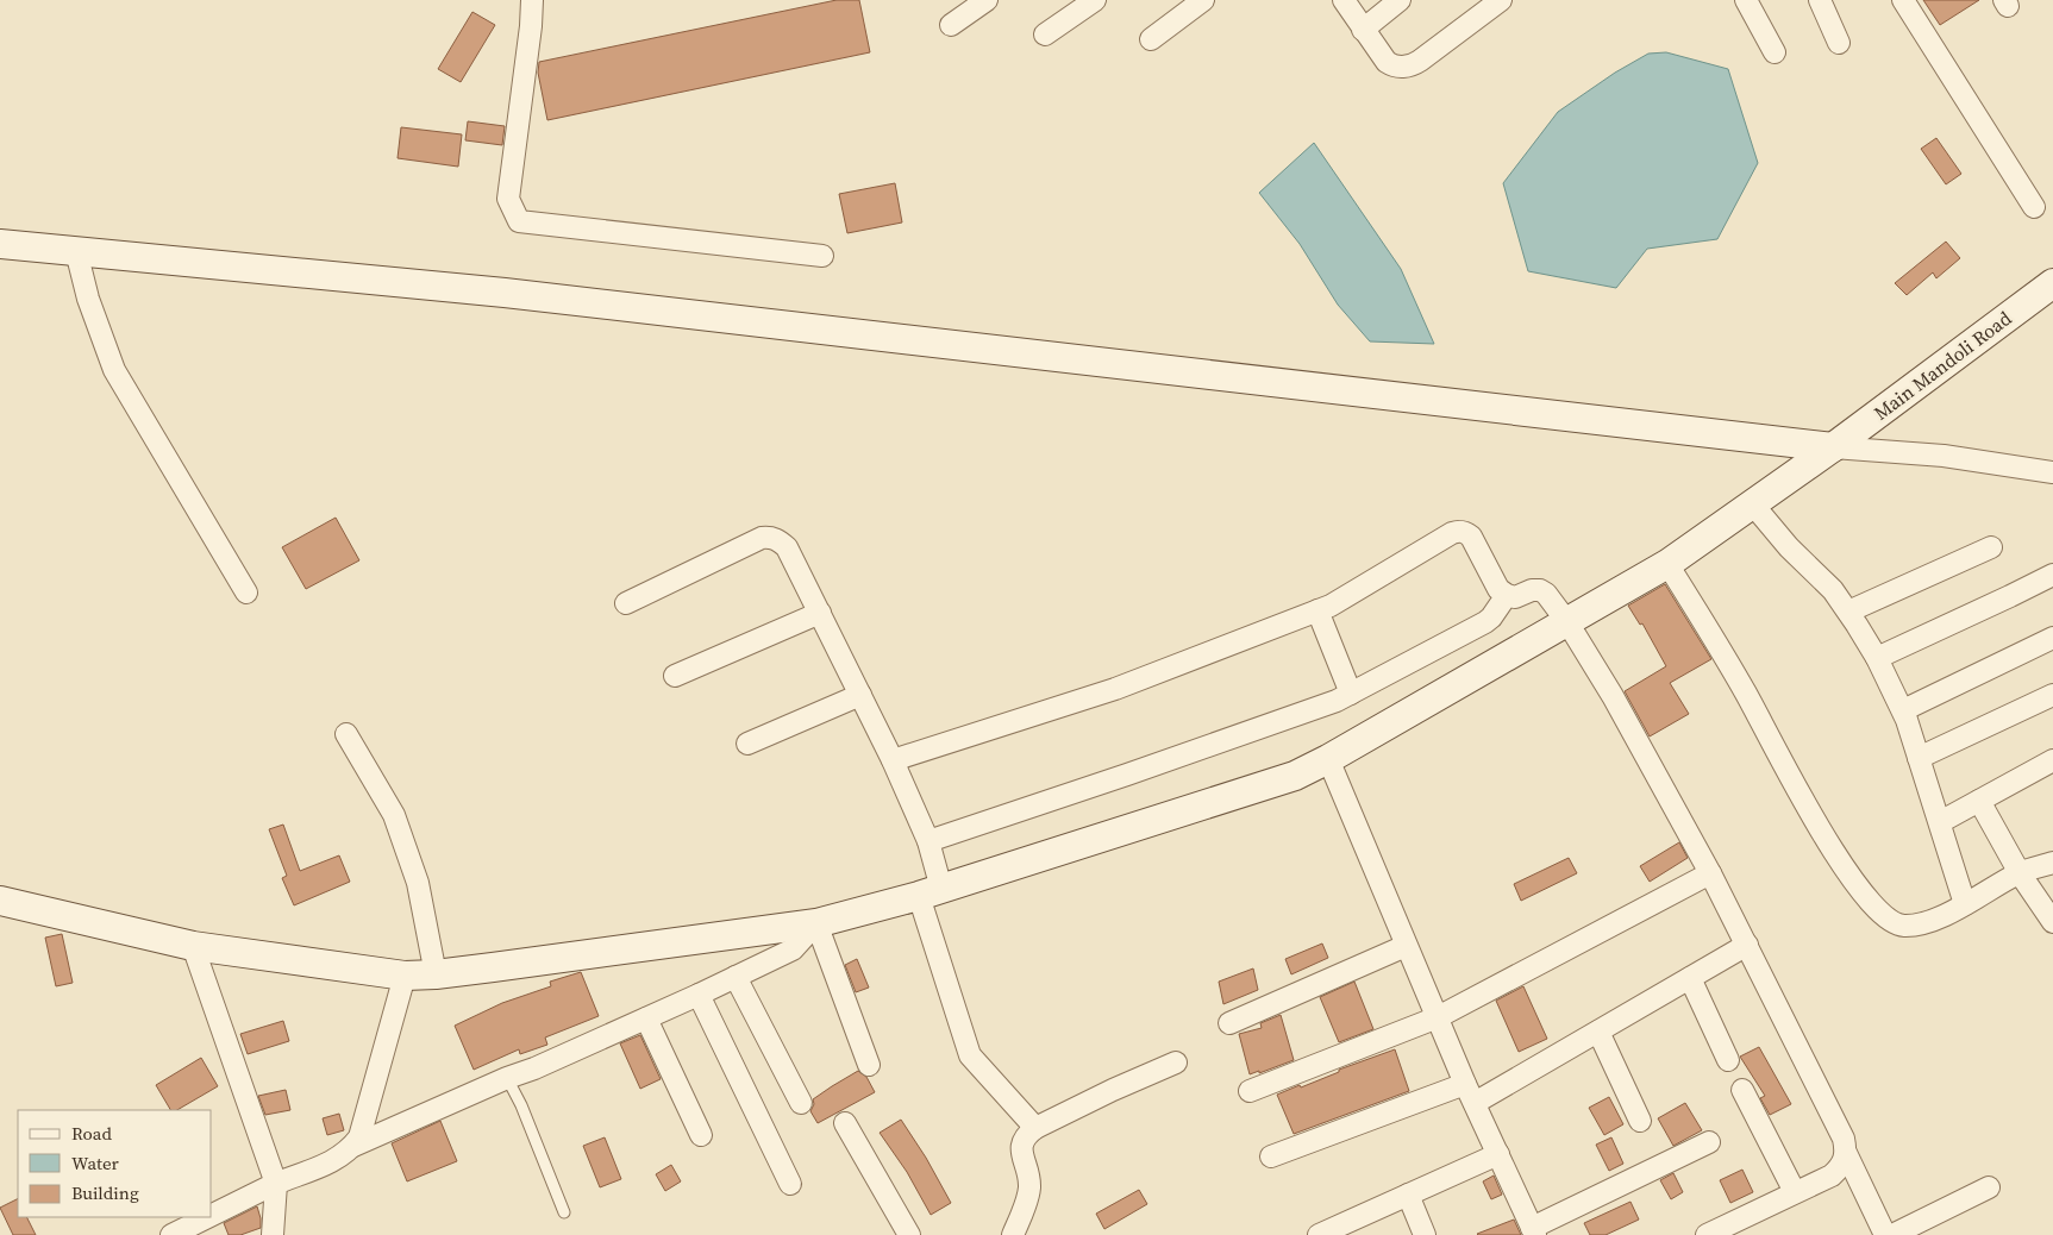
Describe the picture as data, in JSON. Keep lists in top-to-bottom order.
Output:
{
  "streets": {
    "street": ["Main Mandoli Road"]
  },
  "legend": ["Road", "Water", "Building"]
}
